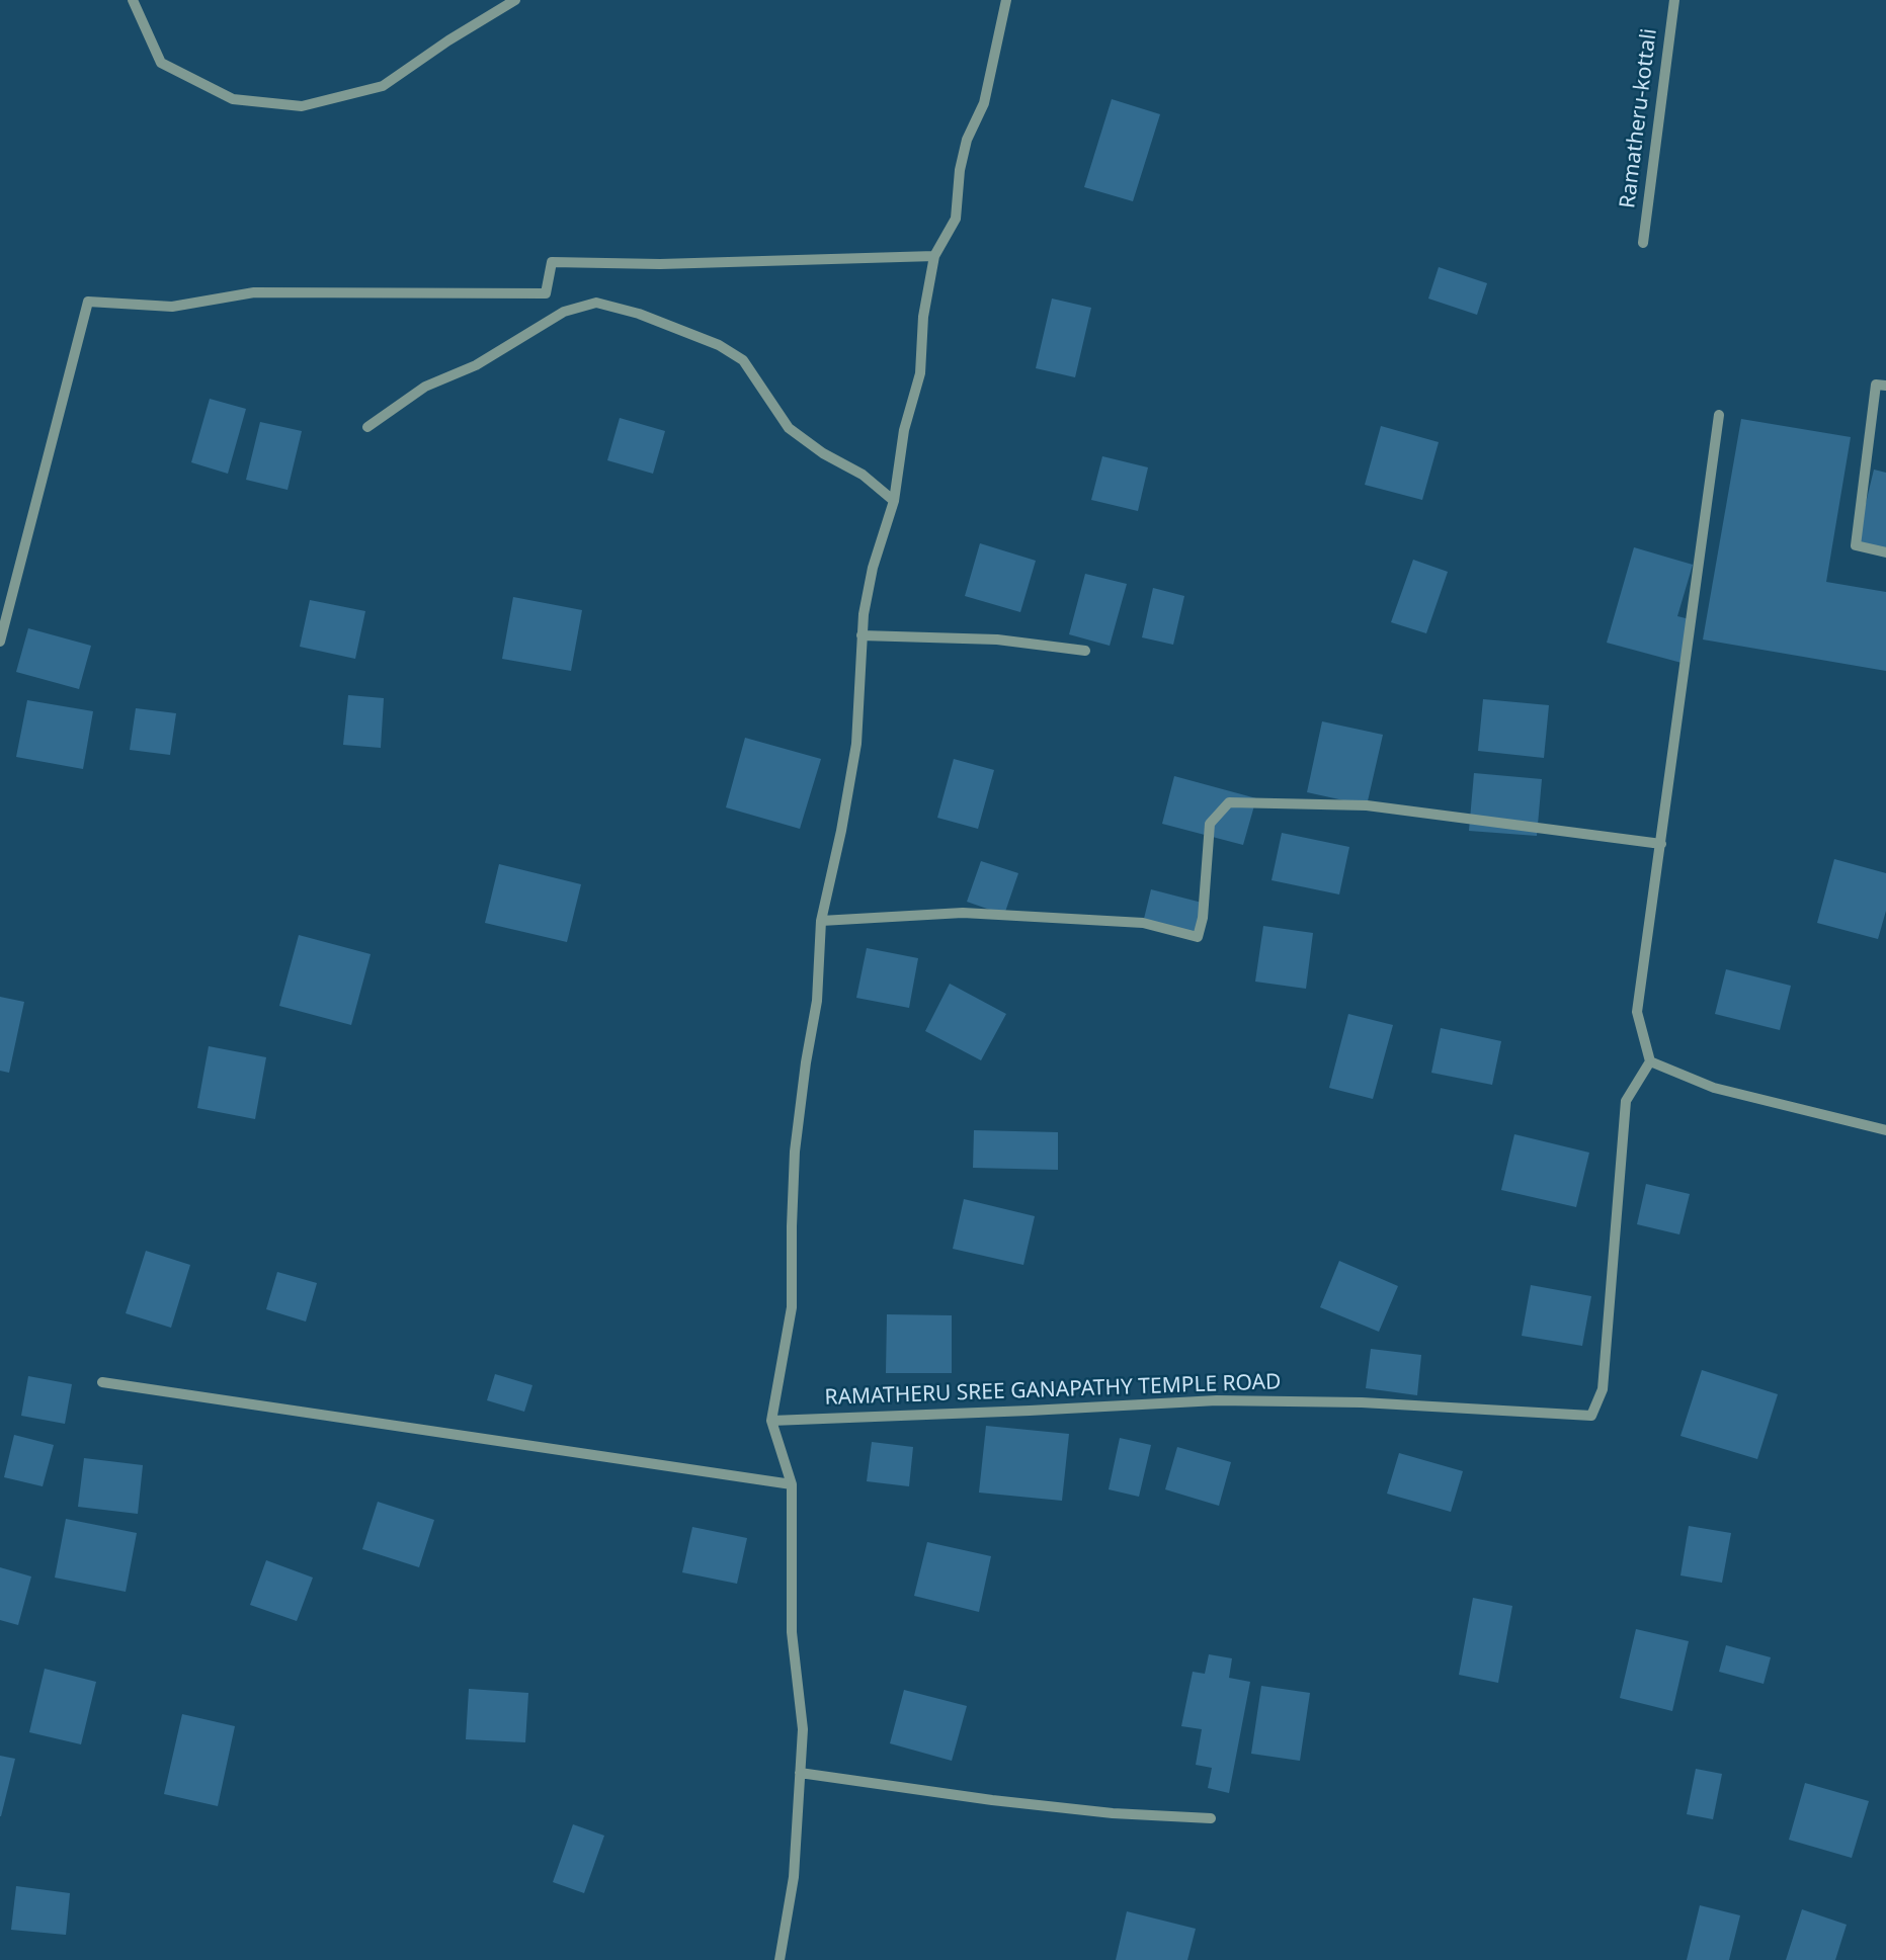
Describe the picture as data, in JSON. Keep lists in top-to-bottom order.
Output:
{
  "streets": {
    "street": ["Ramatheru-kottali", "RAMATHERU SREE GANAPATHY TEMPLE ROAD"]
  }
}
